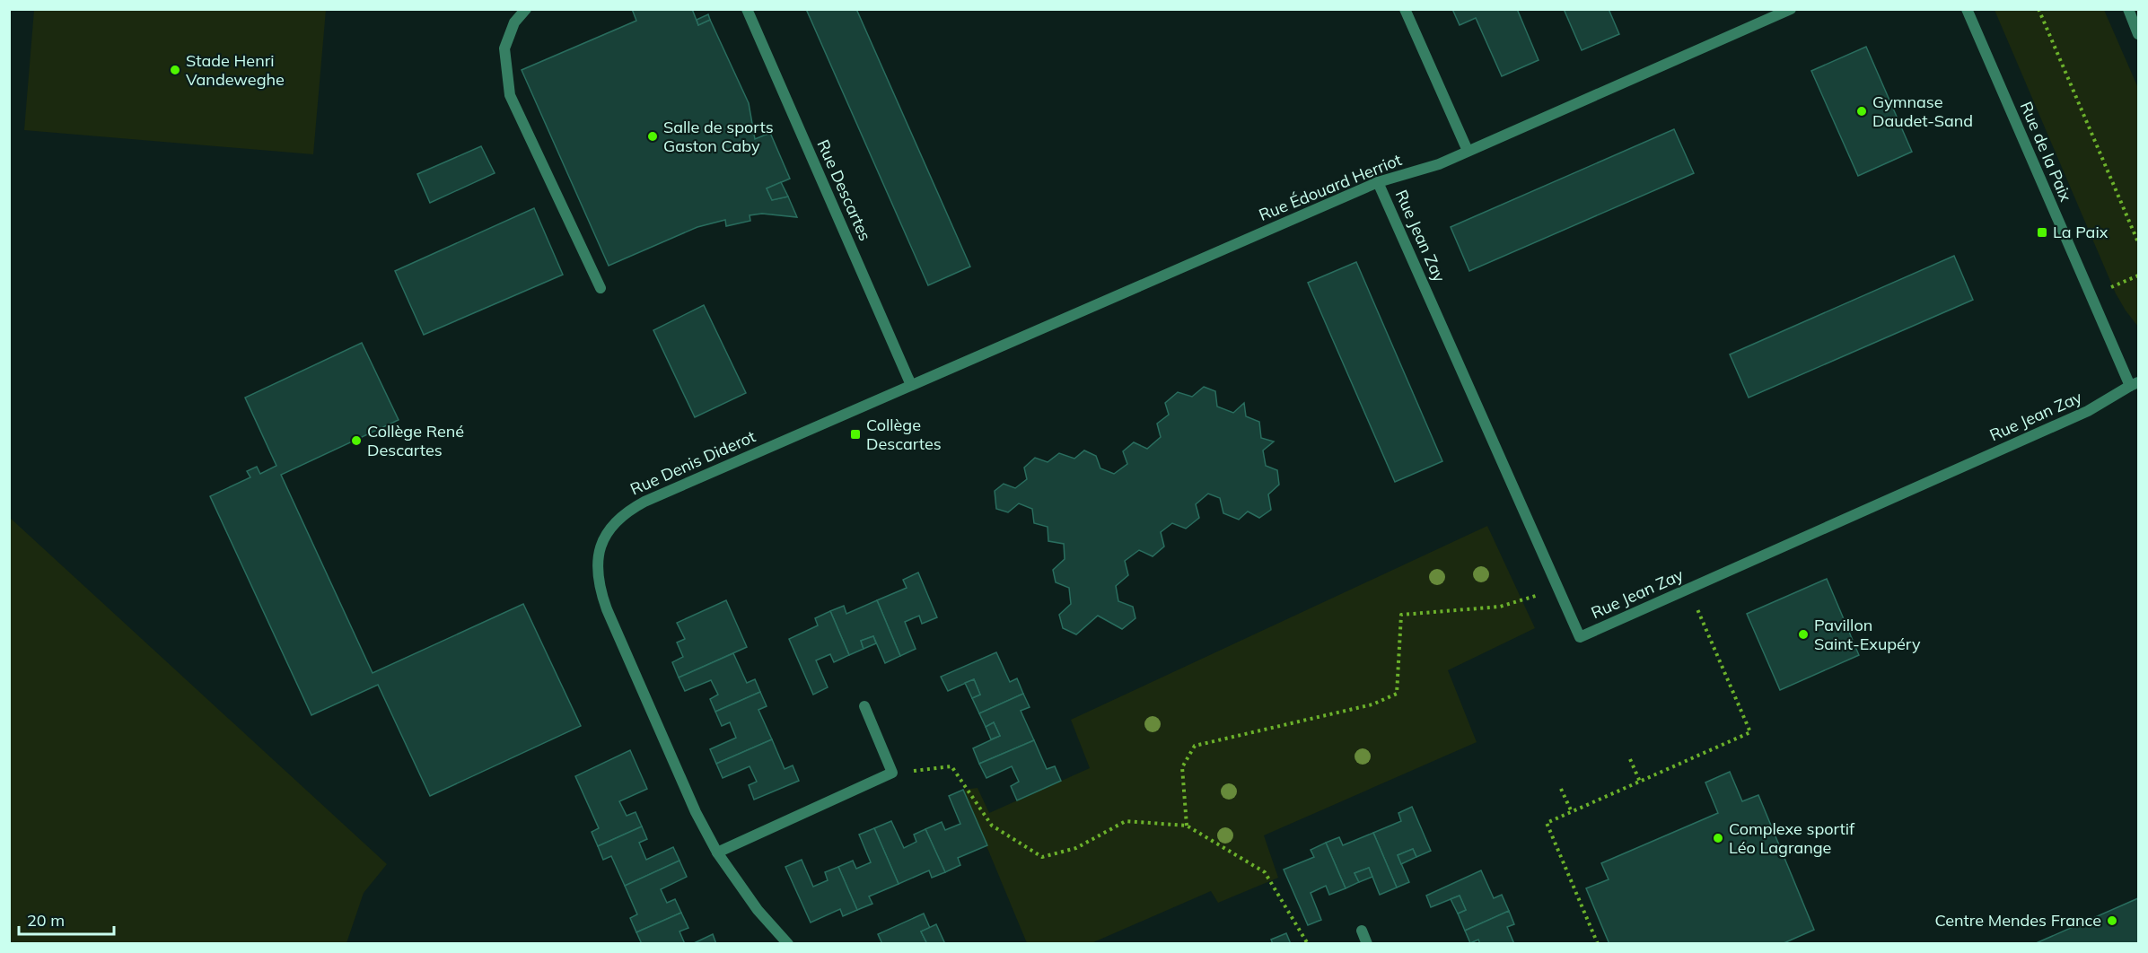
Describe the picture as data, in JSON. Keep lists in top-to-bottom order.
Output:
{
  "streets": {
    "street": [
      "Rue de la Paix",
      "Rue Édouard Herriot",
      "Rue Descartes",
      "Rue Jean Zay",
      "Rue Denis Diderot"
    ]
  },
  "crossings": [
    ["Rue de la Paix", "Rue Jean Zay"],
    ["Rue Édouard Herriot", "Rue Descartes"],
    ["Rue Édouard Herriot", "Rue Jean Zay"],
    ["Rue Édouard Herriot", "Rue Denis Diderot"],
    ["Rue Descartes", "Rue Denis Diderot"]
  ],
  "places": {
    "other": [
      "Stade Henri Vandeweghe",
      "Gymnase Daudet-Sand",
      "Salle de sports Gaston Caby",
      "Collège René Descartes",
      "Pavillon Saint-Exupéry",
      "Complexe sportif Léo Lagrange",
      "Centre Mendes France"
    ],
    "transit": ["La Paix", "Collège Descartes"]
  },
  "scale_bar": "20 m"
}
